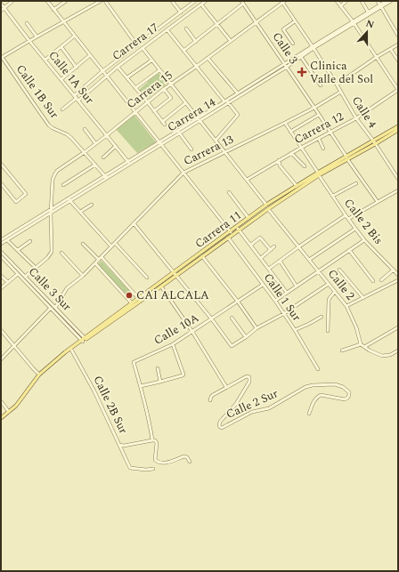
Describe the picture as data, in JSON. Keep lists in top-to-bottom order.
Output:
{
  "streets": {
    "main road": ["Carrera 11"],
    "street": [
      "Carrera 17",
      "Calle 3",
      "Calle 1A Sur",
      "Carrera 15",
      "Calle 1B Sur",
      "Calle 4",
      "Carrera 14",
      "Carrera 12",
      "Carrera 13",
      "Calle 2 Bis",
      "Calle 2",
      "Calle 3 Sur",
      "Calle 1 Sur",
      "Calle 10A",
      "Calle 2 Sur",
      "Calle 2B Sur"
    ]
  },
  "crossings": [
    ["Carrera 17", "Calle 1A Sur"],
    ["Calle 3", "Carrera 15"],
    ["Calle 3", "Carrera 14"],
    ["Calle 3", "Carrera 12"],
    ["Calle 3", "Carrera 13"],
    ["Calle 3", "Carrera 11"],
    ["Calle 1A Sur", "Carrera 15"],
    ["Calle 1A Sur", "Carrera 14"],
    ["Carrera 15", "Calle 1B Sur"],
    ["Carrera 15", "Calle 4"],
    ["Carrera 15", "Carrera 14"],
    ["Carrera 15", "Calle 3 Sur"],
    ["Calle 1B Sur", "Carrera 14"],
    ["Calle 4", "Carrera 14"],
    ["Calle 4", "Carrera 12"],
    ["Calle 4", "Carrera 13"],
    ["Calle 4", "Carrera 11"],
    ["Carrera 12", "Calle 2 Bis"],
    ["Carrera 13", "Calle 2 Bis"],
    ["Carrera 13", "Calle 3 Sur"],
    ["Calle 2 Bis", "Carrera 11"],
    ["Carrera 11", "Calle 2"],
    ["Carrera 11", "Calle 3 Sur"],
    ["Carrera 11", "Calle 1 Sur"],
    ["Carrera 11", "Calle 2B Sur"],
    ["Calle 1 Sur", "Calle 10A"]
  ],
  "places": {
    "health": ["Clinica Valle del Sol"],
    "other": ["CAI ALCALA"]
  },
  "north": "top"
}
